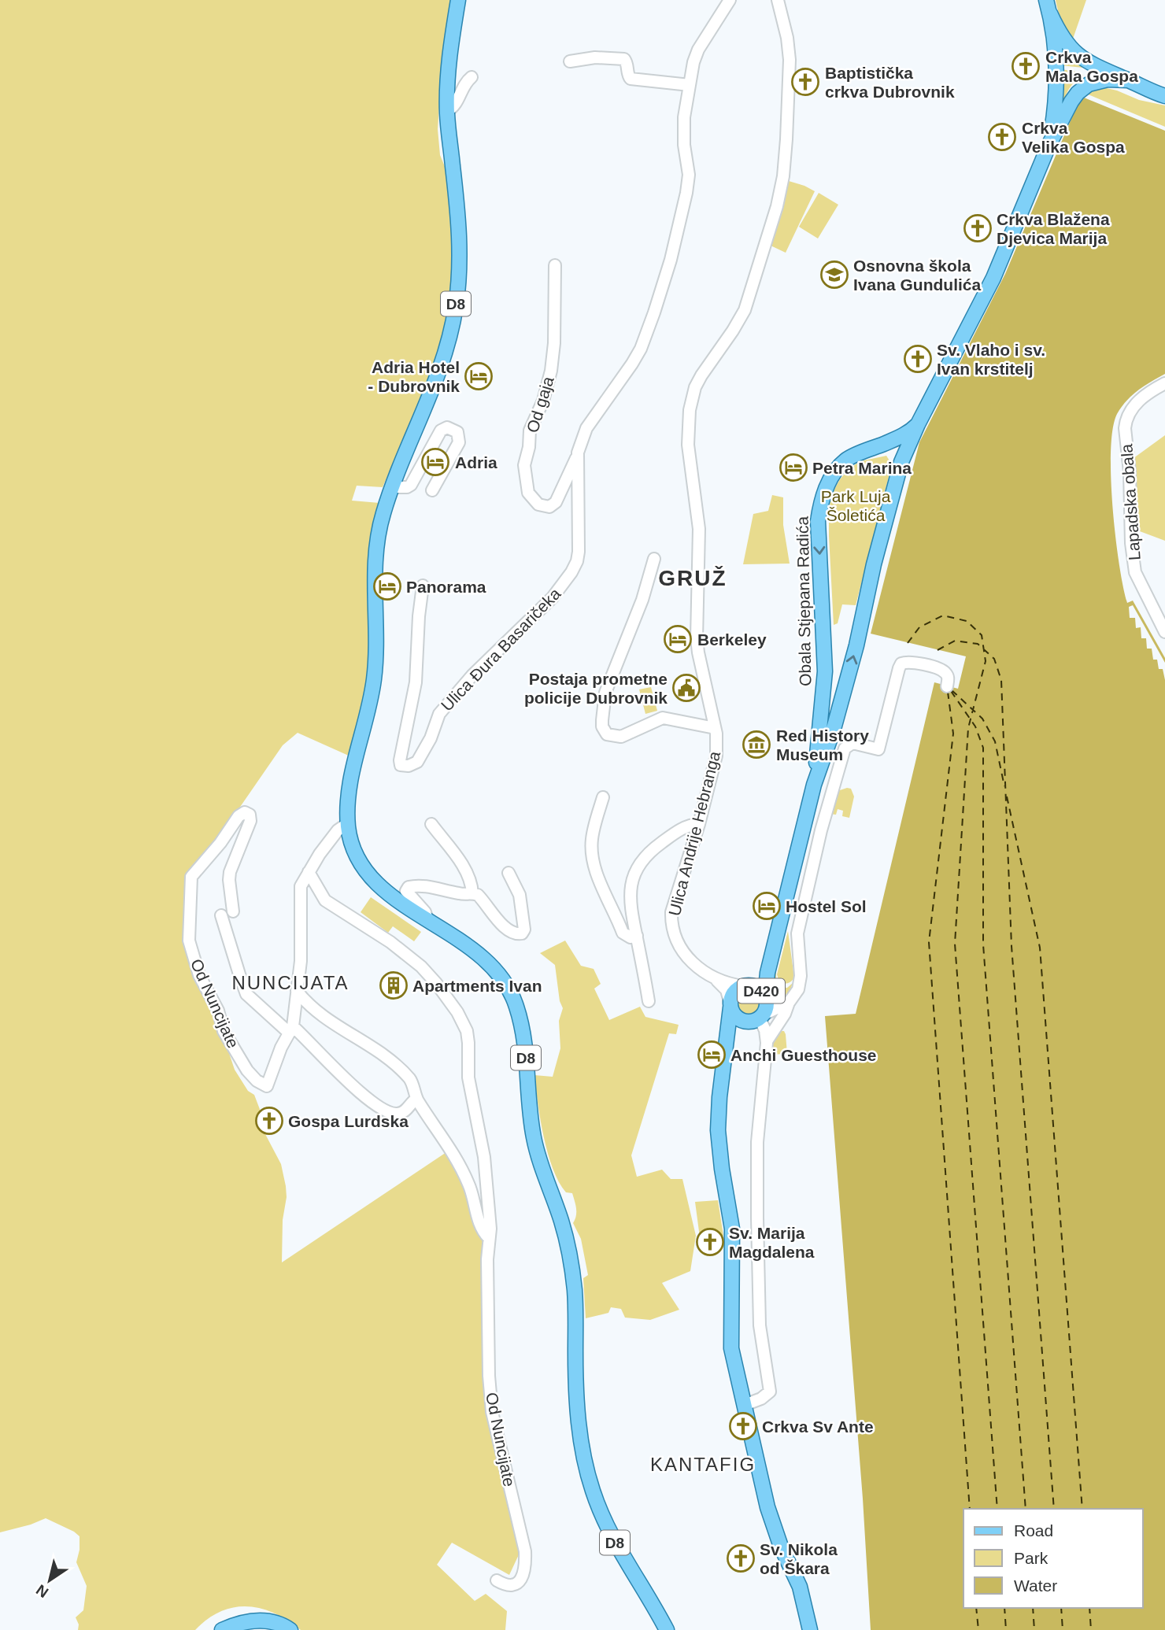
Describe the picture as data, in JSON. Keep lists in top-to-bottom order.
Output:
{
  "streets": {
    "main road": ["D8", "Obala Stjepana Radića", "D420"],
    "street": [
      "Od gaja",
      "Lapadska obala",
      "Ulica Đura Basaričeka",
      "Ulica Andrije Hebranga",
      "Od Nuncijate"
    ]
  },
  "crossings": [
    ["D8", "Od Nuncijate"],
    ["Od gaja", "Ulica Đura Basaričeka"],
    ["Ulica Andrije Hebranga", "D420"]
  ],
  "districts": ["GRUŽ", "NUNCIJATA", "KANTAFIG"],
  "parks": ["Park Luja Šoletića"],
  "places": {
    "church": [
      "Crkva Mala Gospa",
      "Baptistička crkva Dubrovnik",
      "Crkva Velika Gospa",
      "Crkva Blažena Djevica Marija",
      "Sv. Vlaho i sv. Ivan krstitelj",
      "Gospa Lurdska",
      "Sv. Marija Magdalena",
      "Crkva Sv Ante",
      "Sv. Nikola od Škara"
    ],
    "school or university": ["Osnovna škola Ivana Gundulića"],
    "hotel": [
      "Adria Hotel - Dubrovnik",
      "Adria",
      "Petra Marina",
      "Panorama",
      "Berkeley",
      "Hostel Sol",
      "Anchi Guesthouse"
    ],
    "public building": ["Postaja prometne policije Dubrovnik"],
    "museum": ["Red History Museum"],
    "building": ["Apartments Ivan"]
  },
  "legend": ["Road", "Park", "Water"],
  "north": "bottom left"
}
